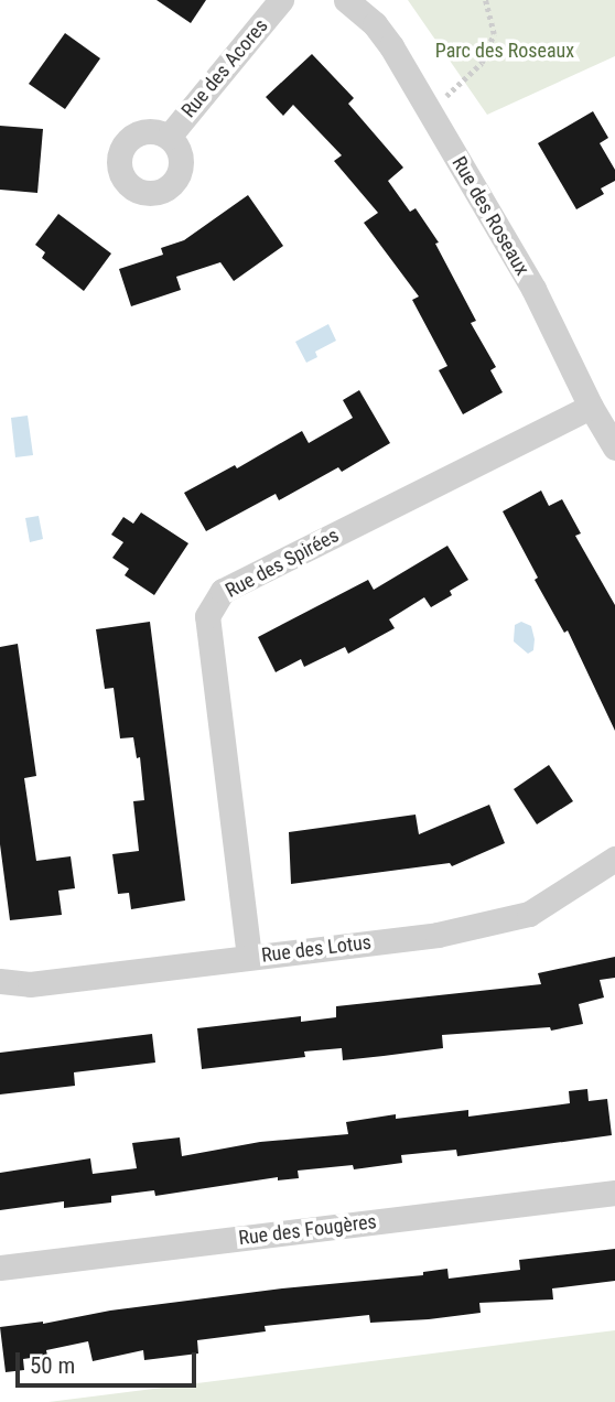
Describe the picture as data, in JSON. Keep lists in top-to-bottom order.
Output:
{
  "streets": {
    "street": [
      "Rue des Acores",
      "Rue des Roseaux",
      "Rue des Spirées",
      "Rue des Lotus",
      "Rue des Fougères"
    ]
  },
  "crossings": [
    ["Rue des Roseaux", "Rue des Spirées"],
    ["Rue des Spirées", "Rue des Lotus"]
  ],
  "parks": ["Parc des Roseaux"],
  "scale_bar": "50 m"
}
